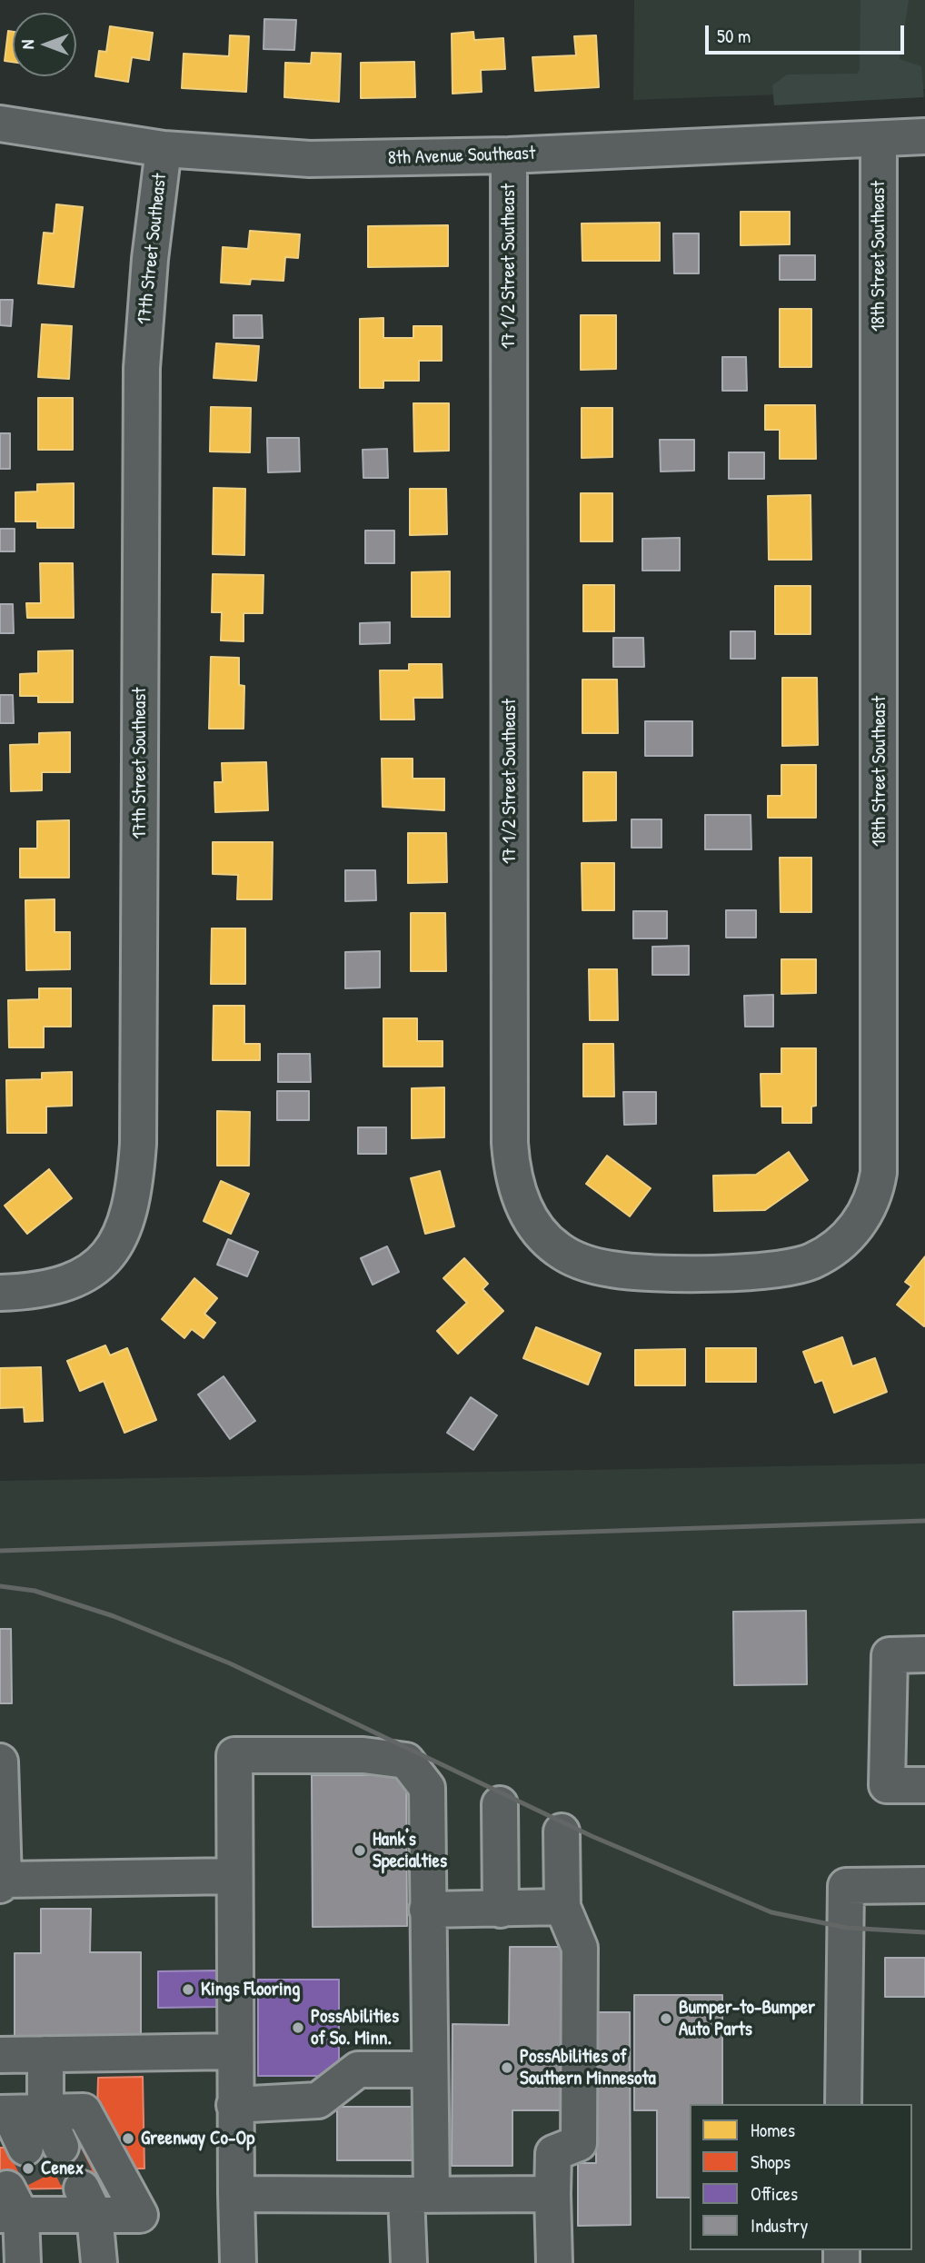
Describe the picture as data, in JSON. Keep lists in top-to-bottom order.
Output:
{
  "streets": {
    "street": [
      "8th Avenue Southeast",
      "17th Street Southeast",
      "18th Street Southeast",
      "17 1/2 Street Southeast"
    ]
  },
  "crossings": [
    ["8th Avenue Southeast", "17th Street Southeast"],
    ["8th Avenue Southeast", "18th Street Southeast"],
    ["8th Avenue Southeast", "17 1/2 Street Southeast"],
    ["18th Street Southeast", "17 1/2 Street Southeast"]
  ],
  "places": [
    "Hank's Specialties",
    "Kings Flooring",
    "Bumper-to-Bumper Auto Parts",
    "PossAbilities of So. Minn.",
    "PossAbilities of Southern Minnesota",
    "Greenway Co-Op",
    "Cenex"
  ],
  "legend": [
    "Homes",
    "Shops",
    "Offices",
    "Industry"
  ],
  "scale_bar": "50 m",
  "north": "left"
}
